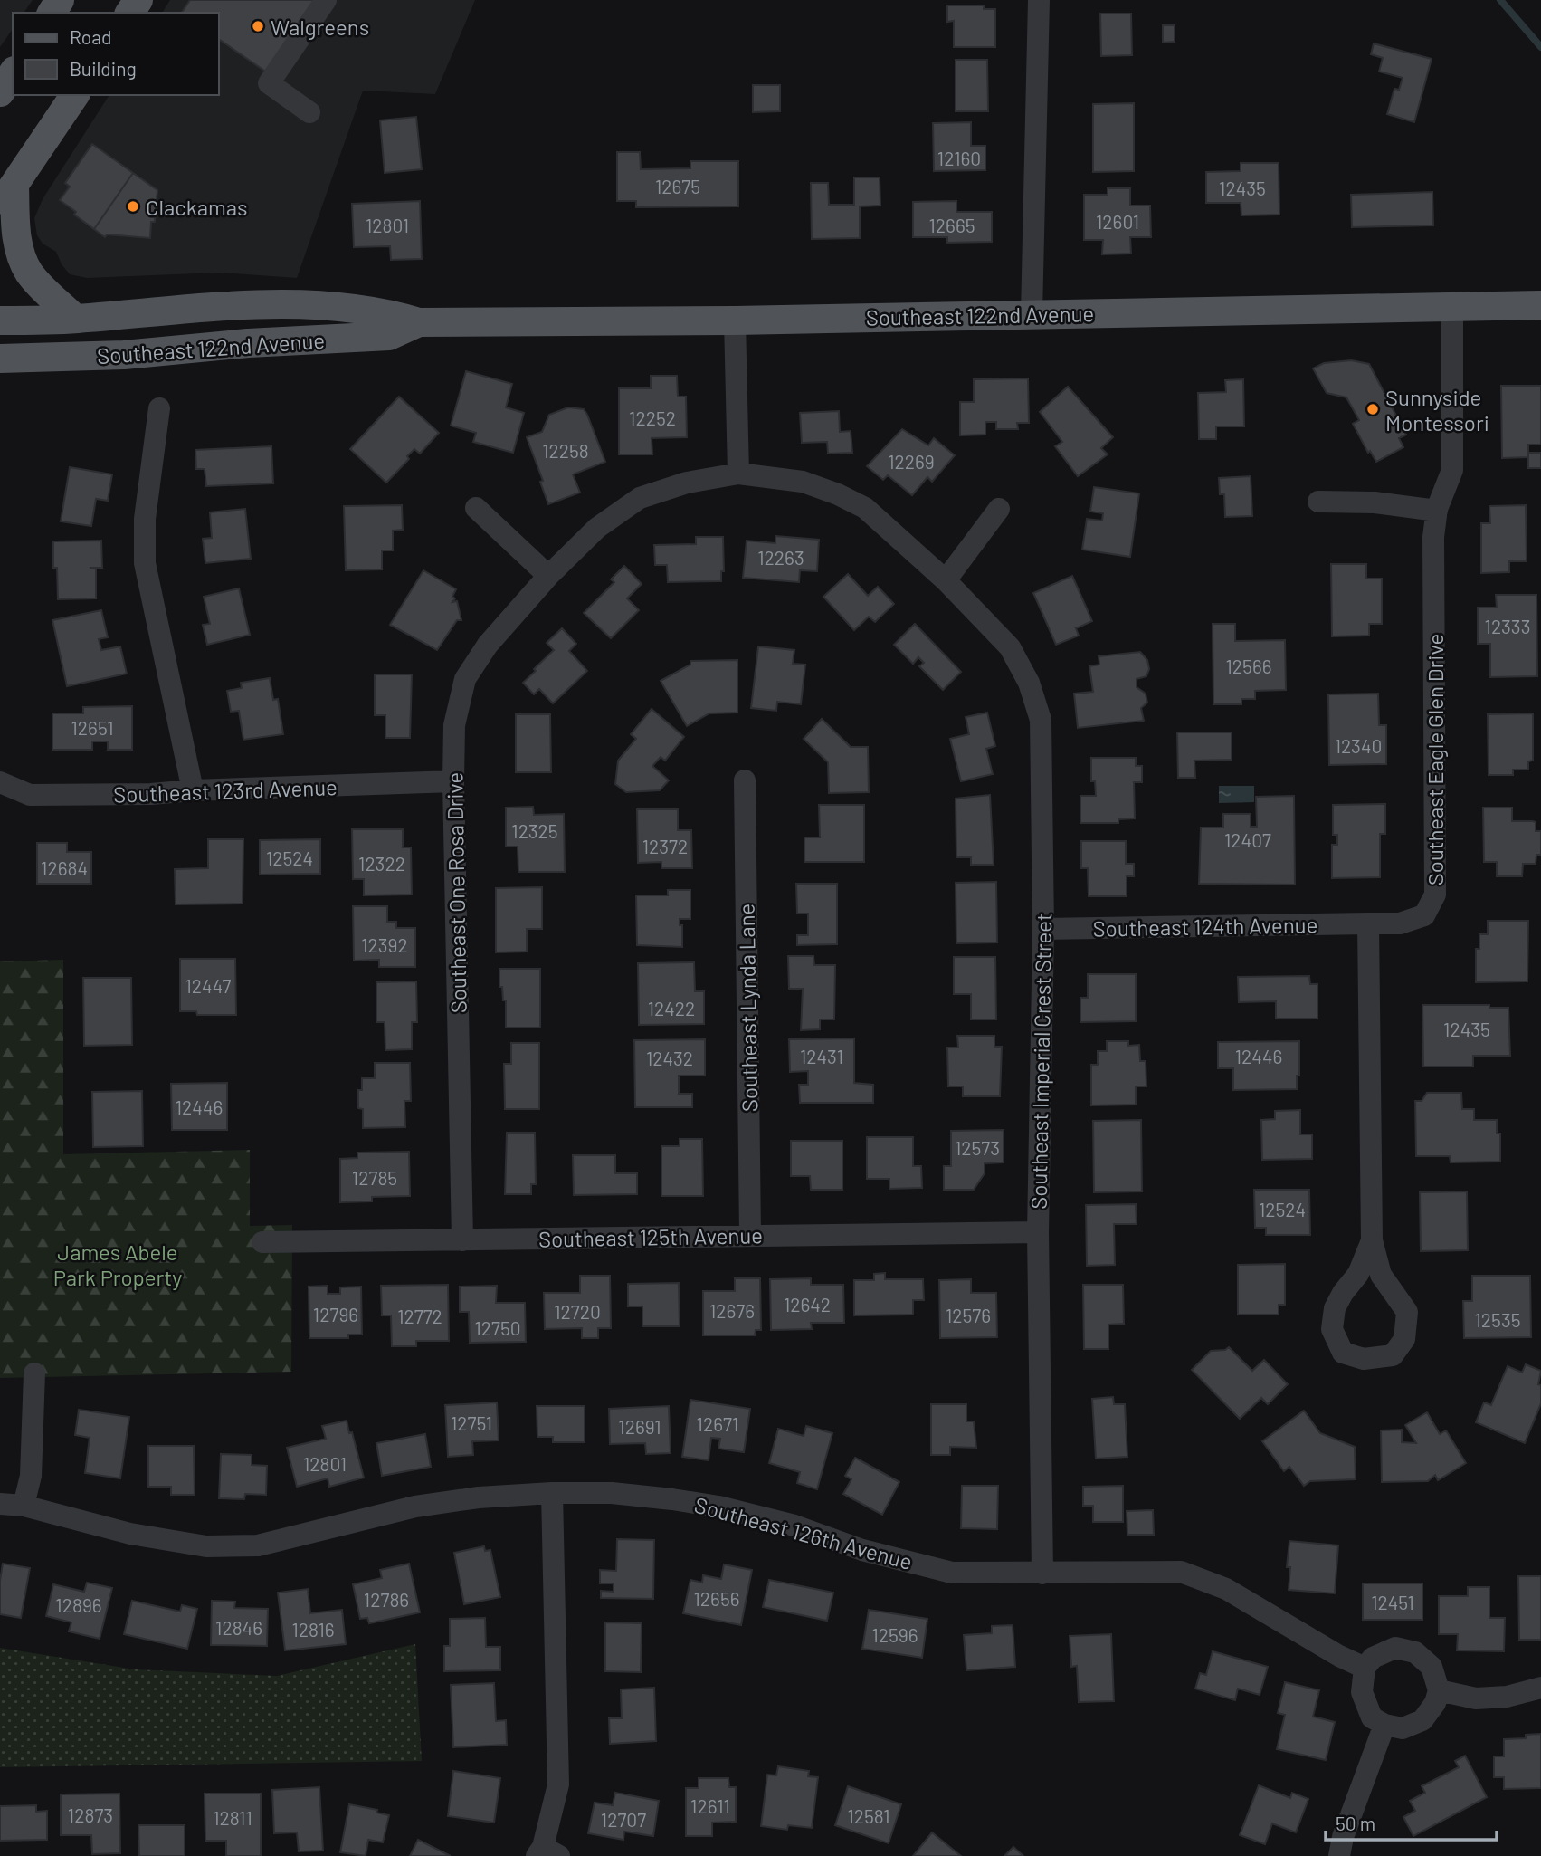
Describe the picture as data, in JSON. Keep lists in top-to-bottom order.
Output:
{
  "streets": {
    "main road": ["Southeast 122nd Avenue"],
    "street": [
      "Southeast Eagle Glen Drive",
      "Southeast 123rd Avenue",
      "Southeast One Rosa Drive",
      "Southeast 124th Avenue",
      "Southeast Lynda Lane",
      "Southeast Imperial Crest Street",
      "Southeast 125th Avenue",
      "Southeast 126th Avenue"
    ]
  },
  "crossings": [
    ["Southeast 122nd Avenue", "Southeast Eagle Glen Drive"],
    ["Southeast Eagle Glen Drive", "Southeast 124th Avenue"],
    ["Southeast 123rd Avenue", "Southeast One Rosa Drive"],
    ["Southeast One Rosa Drive", "Southeast Imperial Crest Street"],
    ["Southeast One Rosa Drive", "Southeast 125th Avenue"],
    ["Southeast 124th Avenue", "Southeast Imperial Crest Street"],
    ["Southeast Lynda Lane", "Southeast 125th Avenue"],
    ["Southeast Imperial Crest Street", "Southeast 125th Avenue"],
    ["Southeast Imperial Crest Street", "Southeast 126th Avenue"]
  ],
  "parks": ["James Abele Park Property"],
  "places": ["Walgreens", "Clackamas", "Sunnyside Montessori"],
  "house_numbers": [
    "12160",
    "12675",
    "12435",
    "12601",
    "12801",
    "12665",
    "12252",
    "12258",
    "12269",
    "12263",
    "12333",
    "12566",
    "12651",
    "12340",
    "12325",
    "12407",
    "12372",
    "12524",
    "12322",
    "12684",
    "12392",
    "12447",
    "12422",
    "12435",
    "12431",
    "12446",
    "12432",
    "12446",
    "12573",
    "12785",
    "12524",
    "12642",
    "12676",
    "12720",
    "12796",
    "12576",
    "12772",
    "12535",
    "12750",
    "12751",
    "12671",
    "12691",
    "12801",
    "12656",
    "12786",
    "12451",
    "12896",
    "12846",
    "12816",
    "12596",
    "12611",
    "12873",
    "12581",
    "12811",
    "12707"
  ],
  "legend": ["Road", "Building"],
  "scale_bar": "50 m"
}
